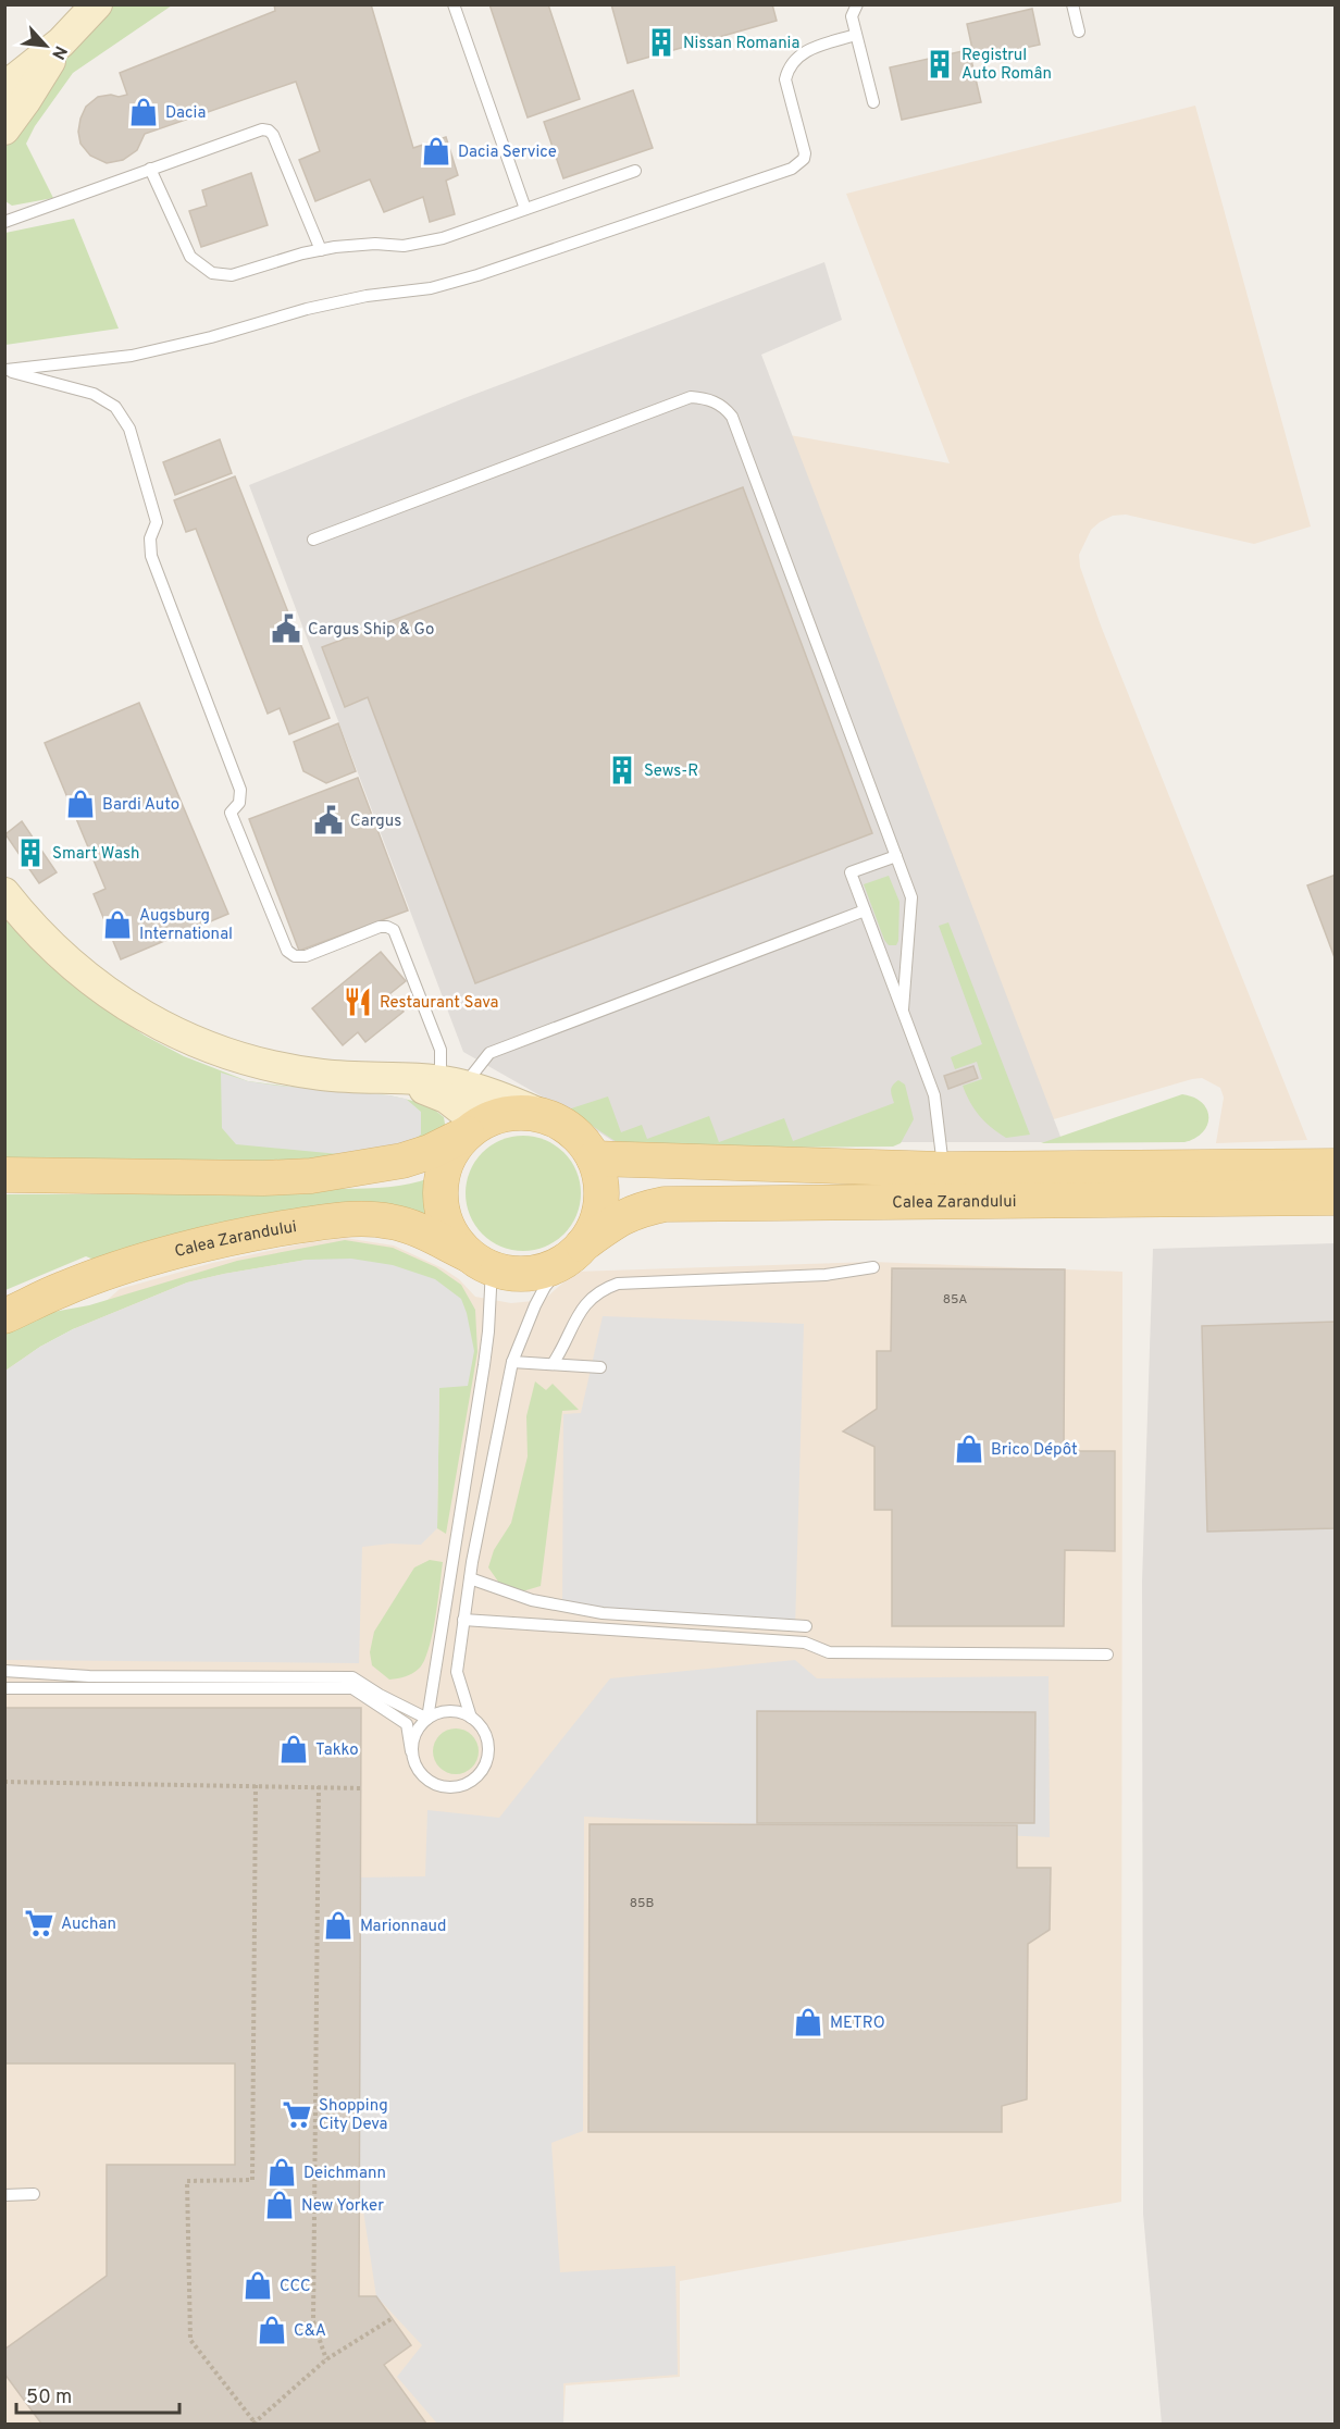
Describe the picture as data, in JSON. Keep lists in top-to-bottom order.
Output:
{
  "streets": {
    "main road": ["Calea Zarandului"]
  },
  "places": {
    "building": [
      "Nissan Romania",
      "Registrul Auto Român",
      "Sews-R",
      "Smart Wash"
    ],
    "shop": [
      "Dacia",
      "Dacia Service",
      "Bardi Auto",
      "Augsburg International",
      "Brico Dépôt",
      "Takko",
      "Marionnaud",
      "METRO",
      "Deichmann",
      "New Yorker",
      "CCC",
      "C&A"
    ],
    "public building": ["Cargus Ship & Go", "Cargus"],
    "restaurant": ["Restaurant Sava"],
    "supermarket": ["Auchan", "Shopping City Deva"]
  },
  "house_numbers": ["85A", "85B"],
  "scale_bar": "50 m",
  "north": "bottom right"
}
